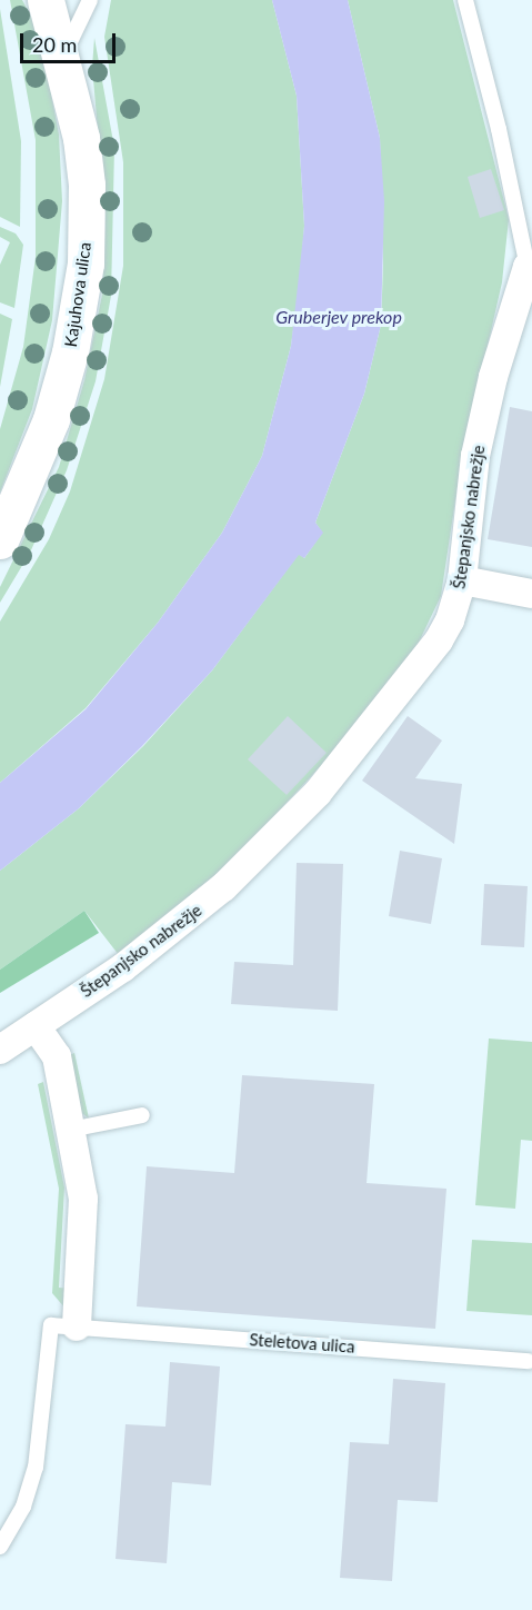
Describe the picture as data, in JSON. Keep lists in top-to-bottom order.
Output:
{
  "streets": {
    "main road": ["Kajuhova ulica"],
    "street": ["Štepanjsko nabrežje"],
    "lane": ["Steletova ulica"]
  },
  "water": ["Gruberjev prekop"],
  "scale_bar": "20 m"
}
